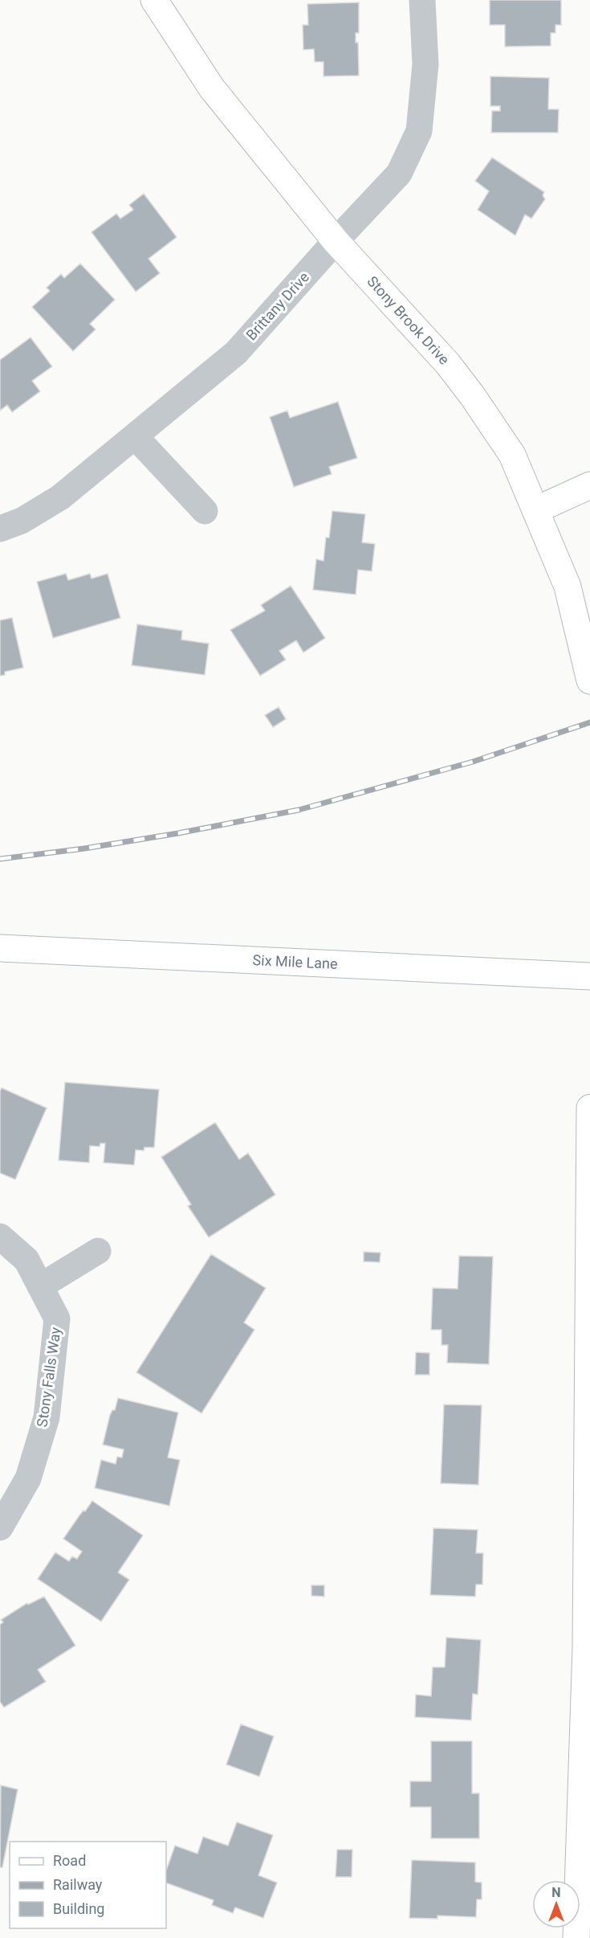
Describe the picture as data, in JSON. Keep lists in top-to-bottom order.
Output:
{
  "streets": {
    "street": [
      "Brittany Drive",
      "Stony Brook Drive",
      "Six Mile Lane",
      "Stony Falls Way"
    ]
  },
  "crossings": [
    ["Brittany Drive", "Stony Brook Drive"]
  ],
  "legend": ["Road", "Railway", "Building"],
  "north": "top"
}
